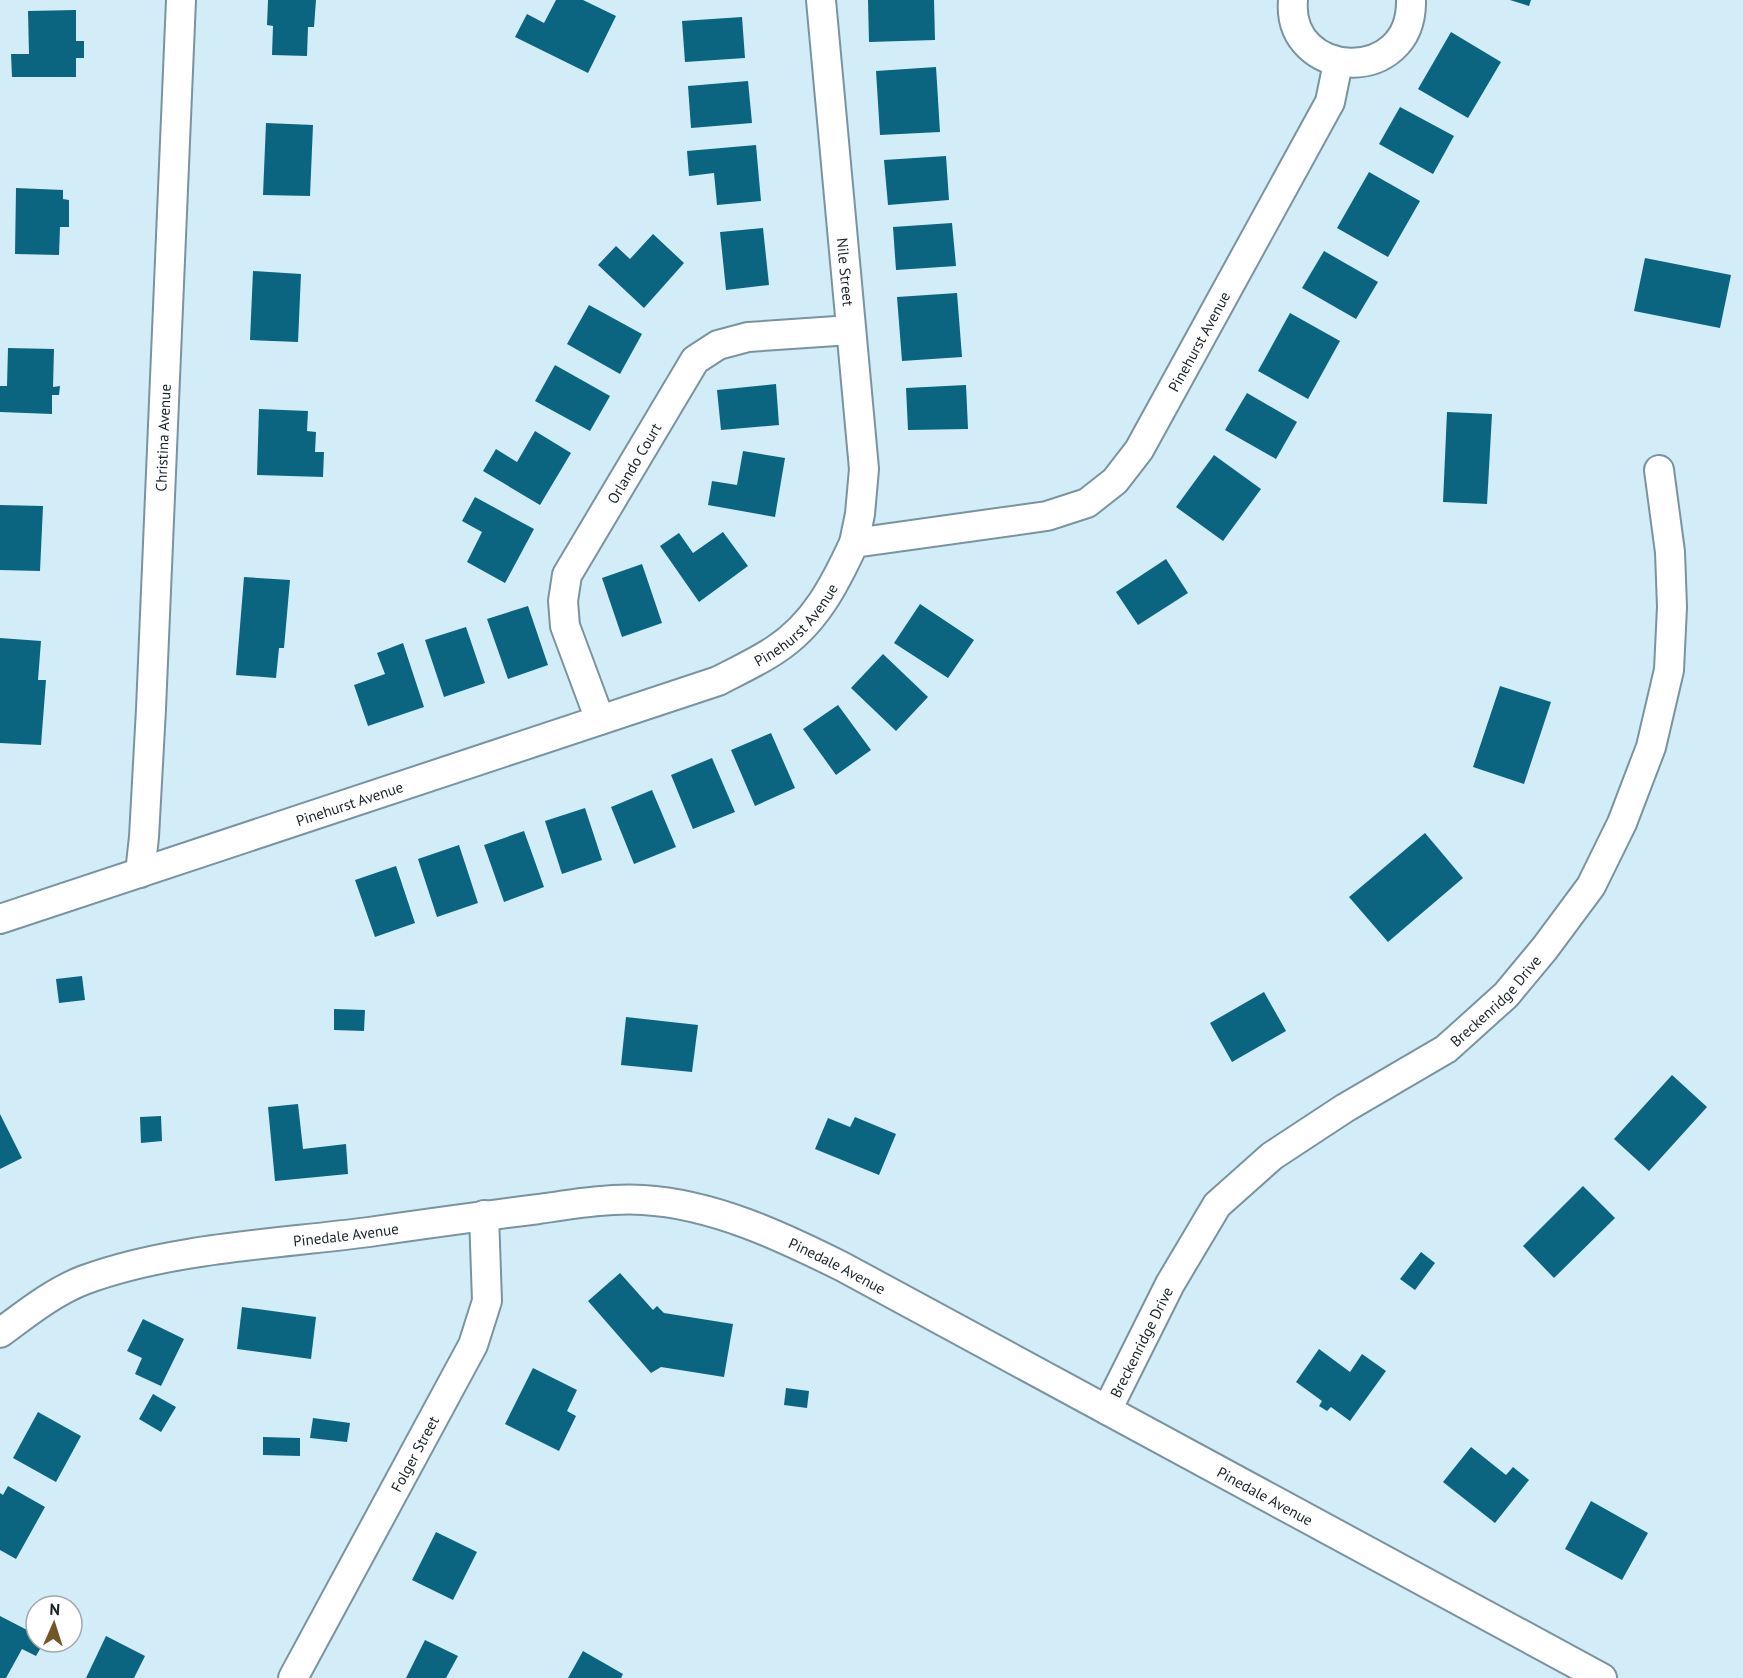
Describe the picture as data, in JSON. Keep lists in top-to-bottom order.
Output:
{
  "streets": {
    "street": [
      "Nile Street",
      "Pinehurst Avenue",
      "Christina Avenue",
      "Orlando Court",
      "Breckenridge Drive",
      "Pinedale Avenue",
      "Folger Street"
    ]
  },
  "crossings": [
    ["Nile Street", "Pinehurst Avenue"],
    ["Nile Street", "Orlando Court"],
    ["Pinehurst Avenue", "Christina Avenue"],
    ["Pinehurst Avenue", "Orlando Court"],
    ["Breckenridge Drive", "Pinedale Avenue"],
    ["Pinedale Avenue", "Folger Street"]
  ],
  "north": "top"
}
